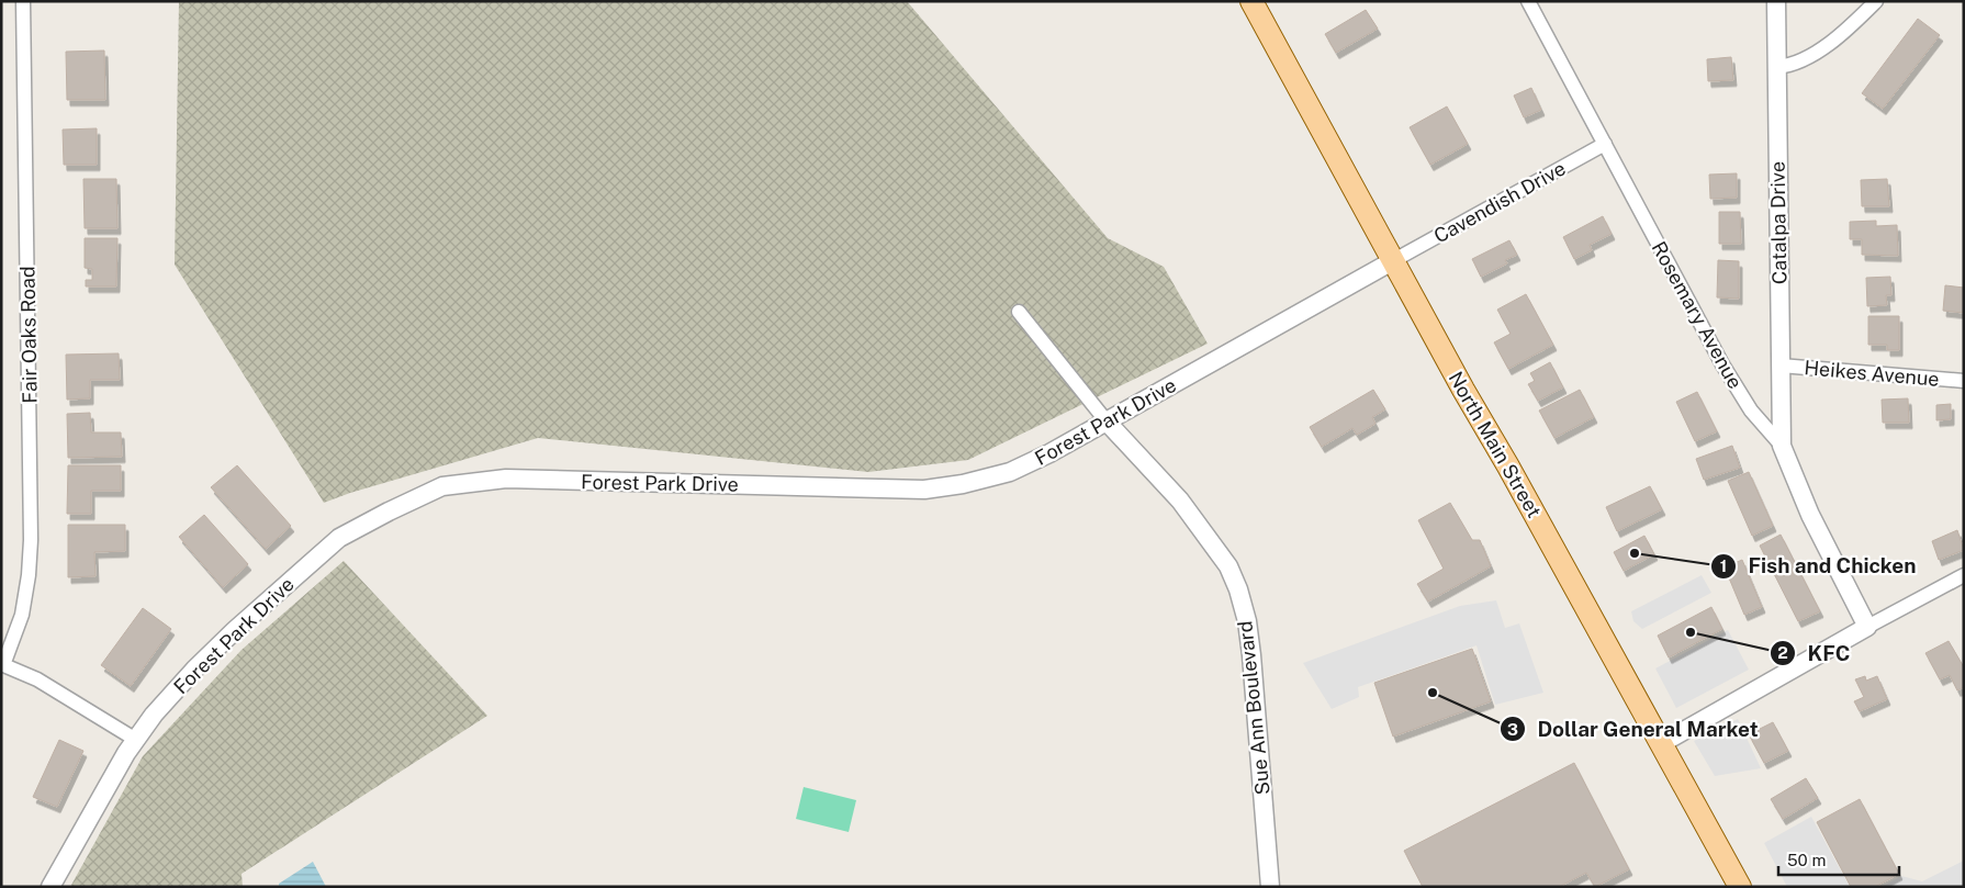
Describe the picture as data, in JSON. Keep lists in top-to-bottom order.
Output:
{
  "streets": {
    "main road": ["North Main Street"],
    "street": [
      "Cavendish Drive",
      "Catalpa Drive",
      "Rosemary Avenue",
      "Fair Oaks Road",
      "Heikes Avenue",
      "Forest Park Drive",
      "Sue Ann Boulevard"
    ]
  },
  "crossings": [
    ["Cavendish Drive", "Rosemary Avenue"],
    ["Cavendish Drive", "Forest Park Drive"],
    ["Cavendish Drive", "North Main Street"],
    ["Catalpa Drive", "Rosemary Avenue"],
    ["Catalpa Drive", "Heikes Avenue"],
    ["Forest Park Drive", "North Main Street"],
    ["Forest Park Drive", "Sue Ann Boulevard"]
  ],
  "places": ["Fish and Chicken", "KFC", "Dollar General Market"],
  "scale_bar": "50 m"
}
